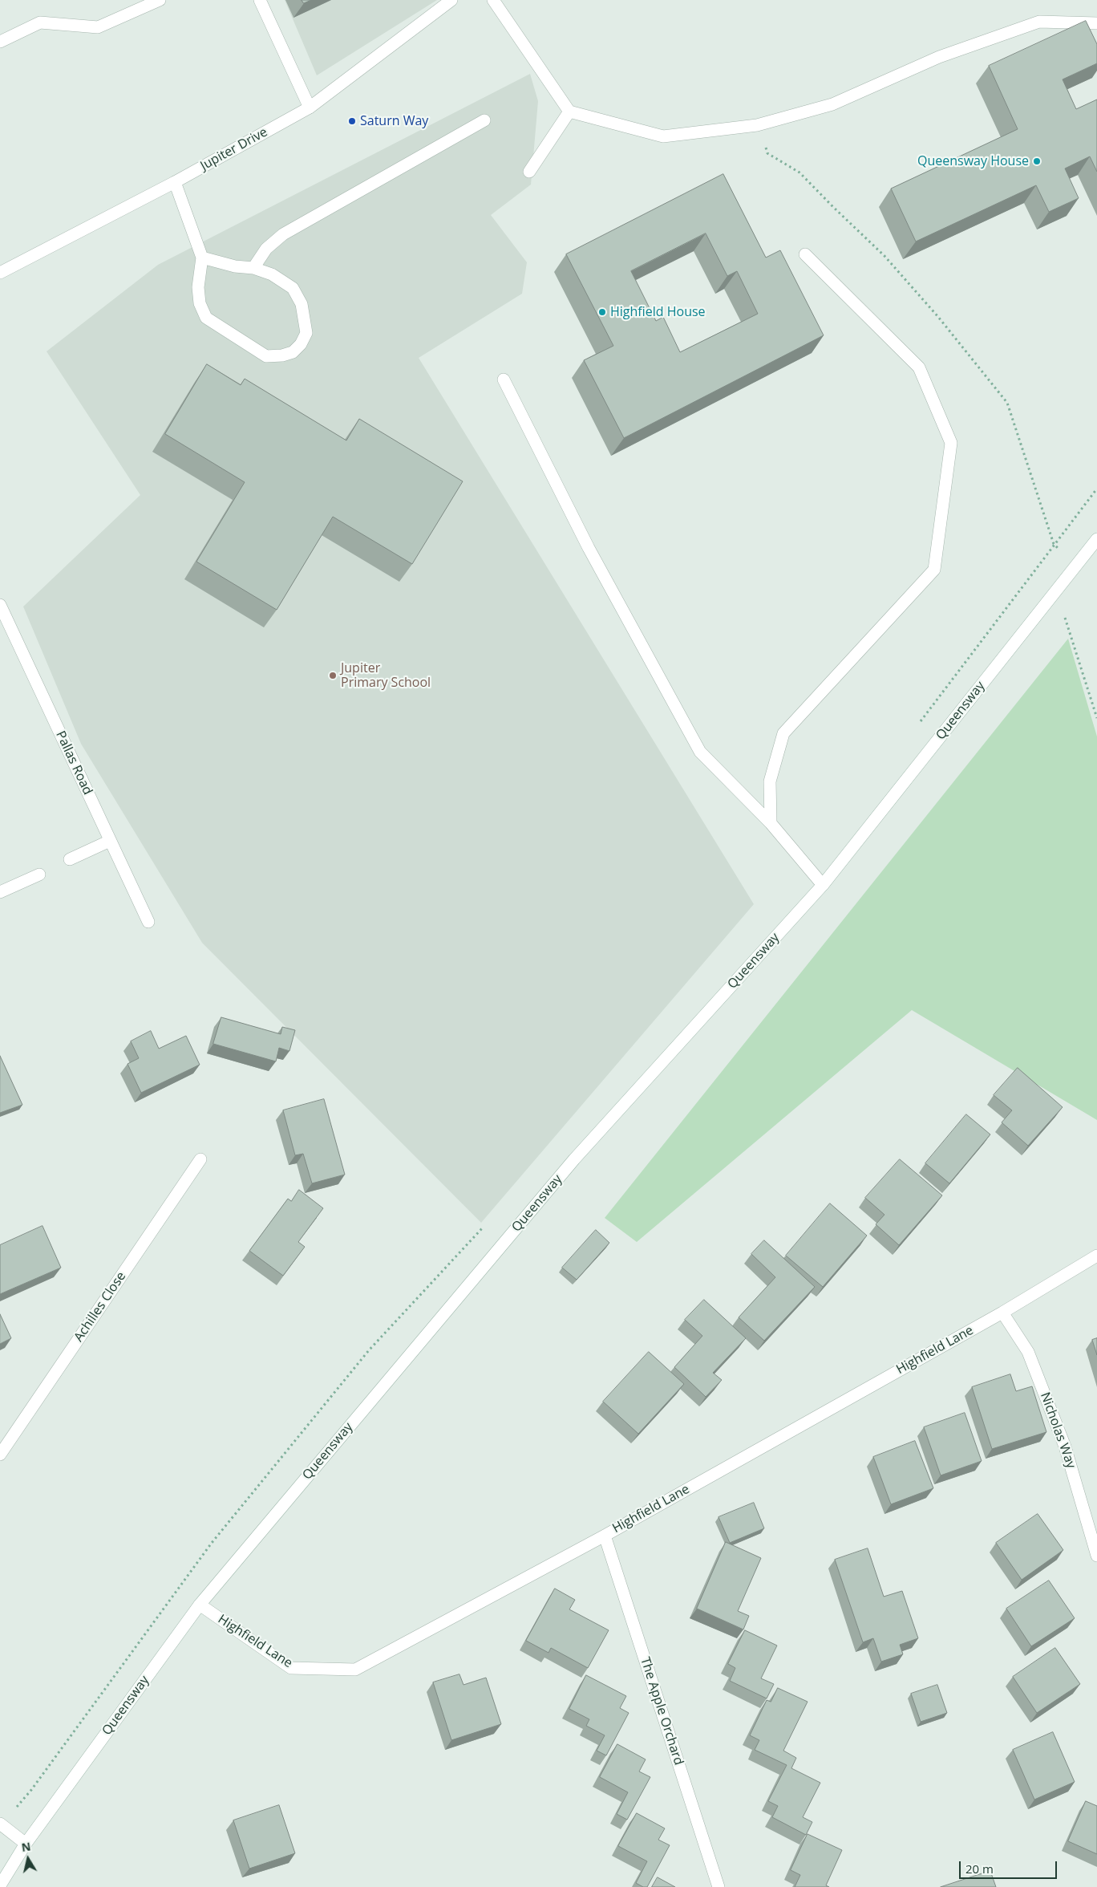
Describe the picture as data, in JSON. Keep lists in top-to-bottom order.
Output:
{
  "streets": {
    "street": [
      "Jupiter Drive",
      "Queensway",
      "Pallas Road",
      "Achilles Close",
      "Highfield Lane",
      "Nicholas Way",
      "The Apple Orchard"
    ]
  },
  "crossings": [
    ["Queensway", "Highfield Lane"],
    ["Highfield Lane", "Nicholas Way"],
    ["Highfield Lane", "The Apple Orchard"]
  ],
  "places": [
    "Saturn Way",
    "Queensway House",
    "Highfield House",
    "Jupiter Primary School"
  ],
  "scale_bar": "20 m",
  "north": "top"
}
